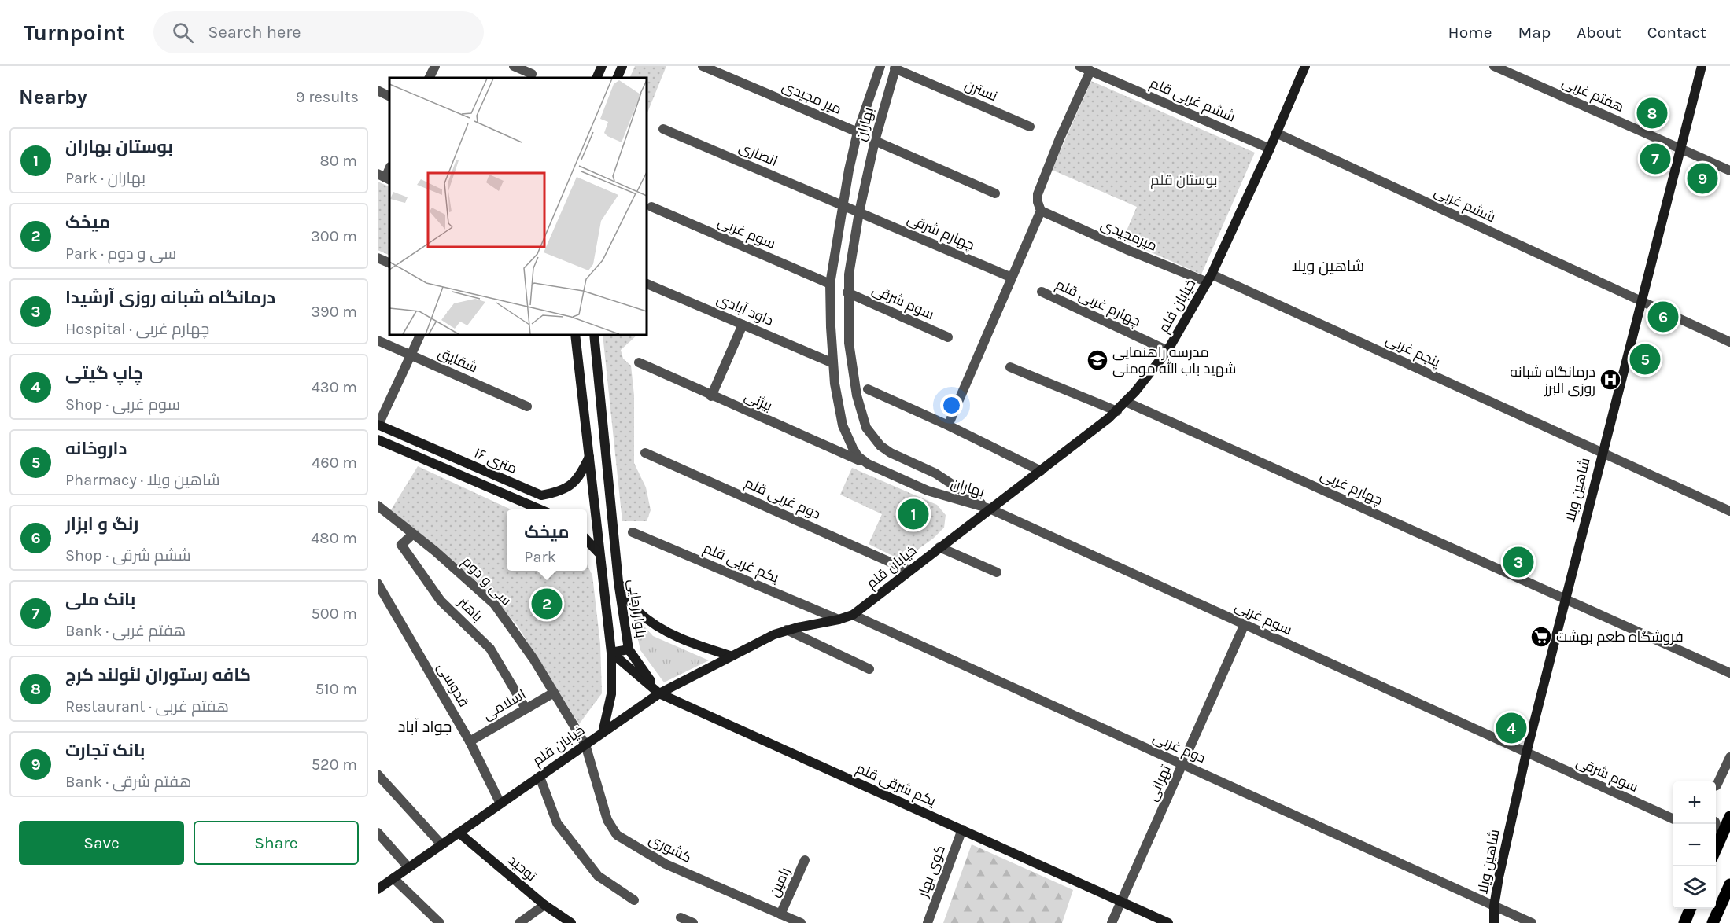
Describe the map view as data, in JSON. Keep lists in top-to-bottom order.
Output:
{
  "streets": {
    "street": [
      "نسترن",
      "هفتم غربی",
      "میر مجیدی",
      "ششم غربی قلم",
      "بهاران",
      "انصاری",
      "ششم غربی",
      "چهارم شرقی",
      "سوم غربی",
      "میرمجیدی",
      "سوم شرقی",
      "چهارم غربی قلم",
      "خیابان قلم",
      "داود آبادی",
      "پنجم غربی",
      "شقایق",
      "بیژنی",
      "۱۶ متری",
      "چهارم غربی",
      "شاهین ویلا",
      "دوم غربی قلم",
      "یکم غربی قلم",
      "سی و دوم",
      "بلوار رجایی",
      "باهنر",
      "قدوسی",
      "اسلامی",
      "دوم غربی",
      "تهرانی",
      "یکم شرقی قلم",
      "کشوری",
      "توحید",
      "کوی بهار",
      "رامین"
    ]
  },
  "crossings": [
    ["نسترن", "بهاران"],
    ["هفتم غربی", "شاهین ویلا"],
    ["میر مجیدی", "بهاران"],
    ["ششم غربی قلم", "خیابان قلم"],
    ["بهاران", "انصاری"],
    ["بهاران", "چهارم شرقی"],
    ["بهاران", "سوم غربی"],
    ["بهاران", "سوم شرقی"],
    ["بهاران", "خیابان قلم"],
    ["بهاران", "داود آبادی"],
    ["بهاران", "بیژنی"],
    ["انصاری", "چهارم شرقی"],
    ["ششم غربی", "خیابان قلم"],
    ["ششم غربی", "شاهین ویلا"],
    ["سوم غربی", "سوم شرقی"],
    ["سوم غربی", "خیابان قلم"],
    ["سوم غربی", "شاهین ویلا"],
    ["سوم غربی", "تهرانی"],
    ["میرمجیدی", "خیابان قلم"],
    ["میرمجیدی", "پنجم غربی"],
    ["سوم شرقی", "شاهین ویلا"],
    ["چهارم غربی قلم", "خیابان قلم"],
    ["خیابان قلم", "پنجم غربی"],
    ["خیابان قلم", "چهارم غربی"],
    ["خیابان قلم", "دوم غربی قلم"],
    ["خیابان قلم", "یکم غربی قلم"],
    ["خیابان قلم", "سی و دوم"],
    ["خیابان قلم", "بلوار رجایی"],
    ["خیابان قلم", "قدوسی"],
    ["خیابان قلم", "دوم غربی"],
    ["خیابان قلم", "یکم شرقی قلم"],
    ["خیابان قلم", "کشوری"],
    ["خیابان قلم", "توحید"],
    ["پنجم غربی", "شاهین ویلا"],
    ["چهارم غربی", "شاهین ویلا"],
    ["شاهین ویلا", "دوم غربی"],
    ["سی و دوم", "باهنر"],
    ["سی و دوم", "اسلامی"],
    ["سی و دوم", "کشوری"],
    ["بلوار رجایی", "یکم شرقی قلم"],
    ["باهنر", "اسلامی"],
    ["قدوسی", "اسلامی"],
    ["دوم غربی", "تهرانی"],
    ["تهرانی", "یکم شرقی قلم"],
    ["یکم شرقی قلم", "کوی بهار"],
    ["کشوری", "رامین"]
  ],
  "districts": ["شاهین ویلا", "جواد آباد"],
  "parks": ["بوستان قلم"],
  "places": {
    "school or university": ["مدرسه راهنمایی شهید باب الله مومنی"],
    "hospital": ["درمانگاه شبانه روزی البرز"],
    "supermarket": ["فروشگاه طعم بهشت"]
  },
  "page": {
    "header": "Turnpoint",
    "search": "Search here",
    "nav": [
      "Home",
      "Map",
      "About",
      "Contact"
    ],
    "heading": ["Nearby", "9 results"],
    "pins": [
      "8",
      "7",
      "9",
      "6",
      "5",
      "1",
      "3",
      "2",
      "4"
    ],
    "list": [
      {
        "mark": "1",
        "name": "بوستان بهاران",
        "note": "Park · بهاران",
        "value": "80 m"
      },
      {
        "mark": "2",
        "name": "میخک",
        "note": "Park · سی و دوم",
        "value": "300 m"
      },
      {
        "mark": "3",
        "name": "درمانگاه شبانه روزی آرشیدا",
        "note": "Hospital · چهارم غربی",
        "value": "390 m"
      },
      {
        "mark": "4",
        "name": "چاپ گیتی",
        "note": "Shop · سوم غربی",
        "value": "430 m"
      },
      {
        "mark": "5",
        "name": "داروخانه",
        "note": "Pharmacy · شاهین ویلا",
        "value": "460 m"
      },
      {
        "mark": "6",
        "name": "رنگ و ابزار",
        "note": "Shop · ششم شرقی",
        "value": "480 m"
      },
      {
        "mark": "7",
        "name": "بانک ملی",
        "note": "Bank · هفتم غربی",
        "value": "500 m"
      },
      {
        "mark": "8",
        "name": "کافه رستوران لئولند کرج",
        "note": "Restaurant · هفتم غربی",
        "value": "510 m"
      },
      {
        "mark": "9",
        "name": "بانک تجارت",
        "note": "Bank · هفتم شرقی",
        "value": "520 m"
      }
    ],
    "popup": ["میخک", "Park"],
    "map_buttons": ["+", "−"],
    "buttons": ["Save", "Share"]
  }
}
